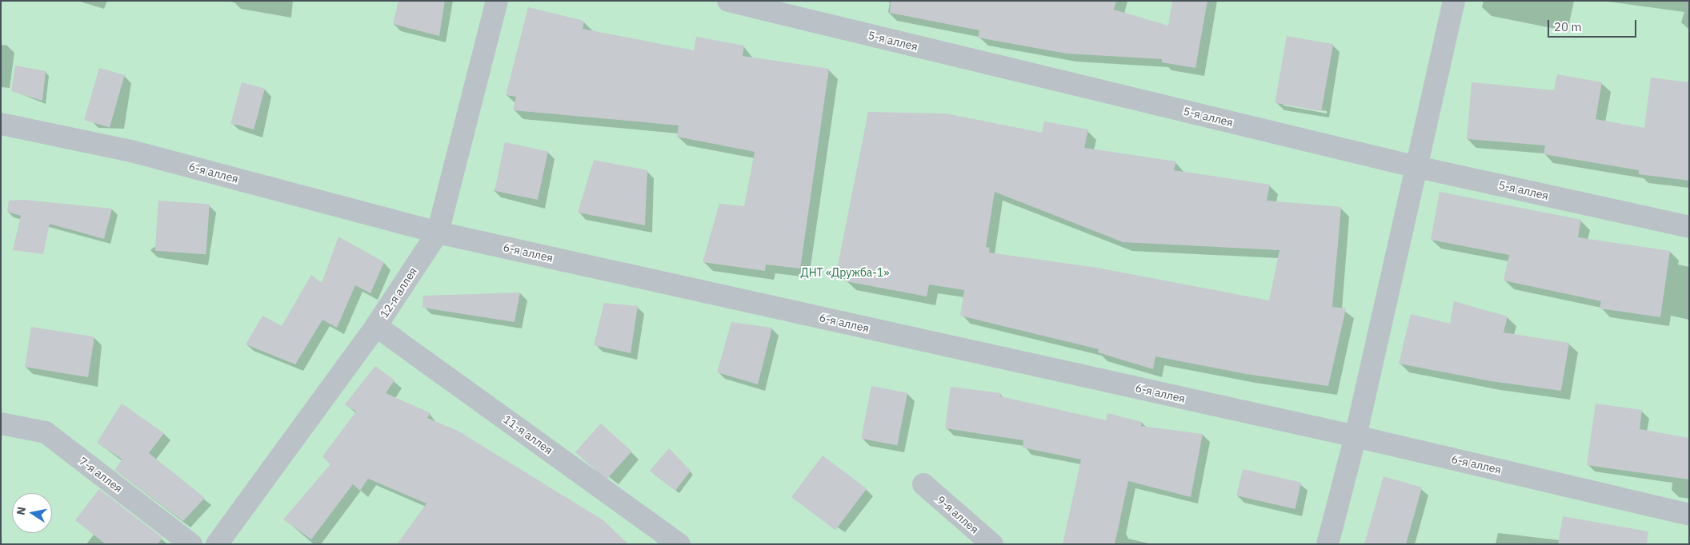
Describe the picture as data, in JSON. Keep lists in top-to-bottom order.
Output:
{
  "streets": {
    "street": [
      "5-я аллея",
      "6-я аллея",
      "12-я аллея",
      "11-я аллея",
      "7-я аллея",
      "9-я аллея"
    ]
  },
  "crossings": [
    ["6-я аллея", "12-я аллея"],
    ["12-я аллея", "11-я аллея"]
  ],
  "parks": ["ДНТ «Дружба-1»"],
  "scale_bar": "20 m",
  "north": "left"
}
